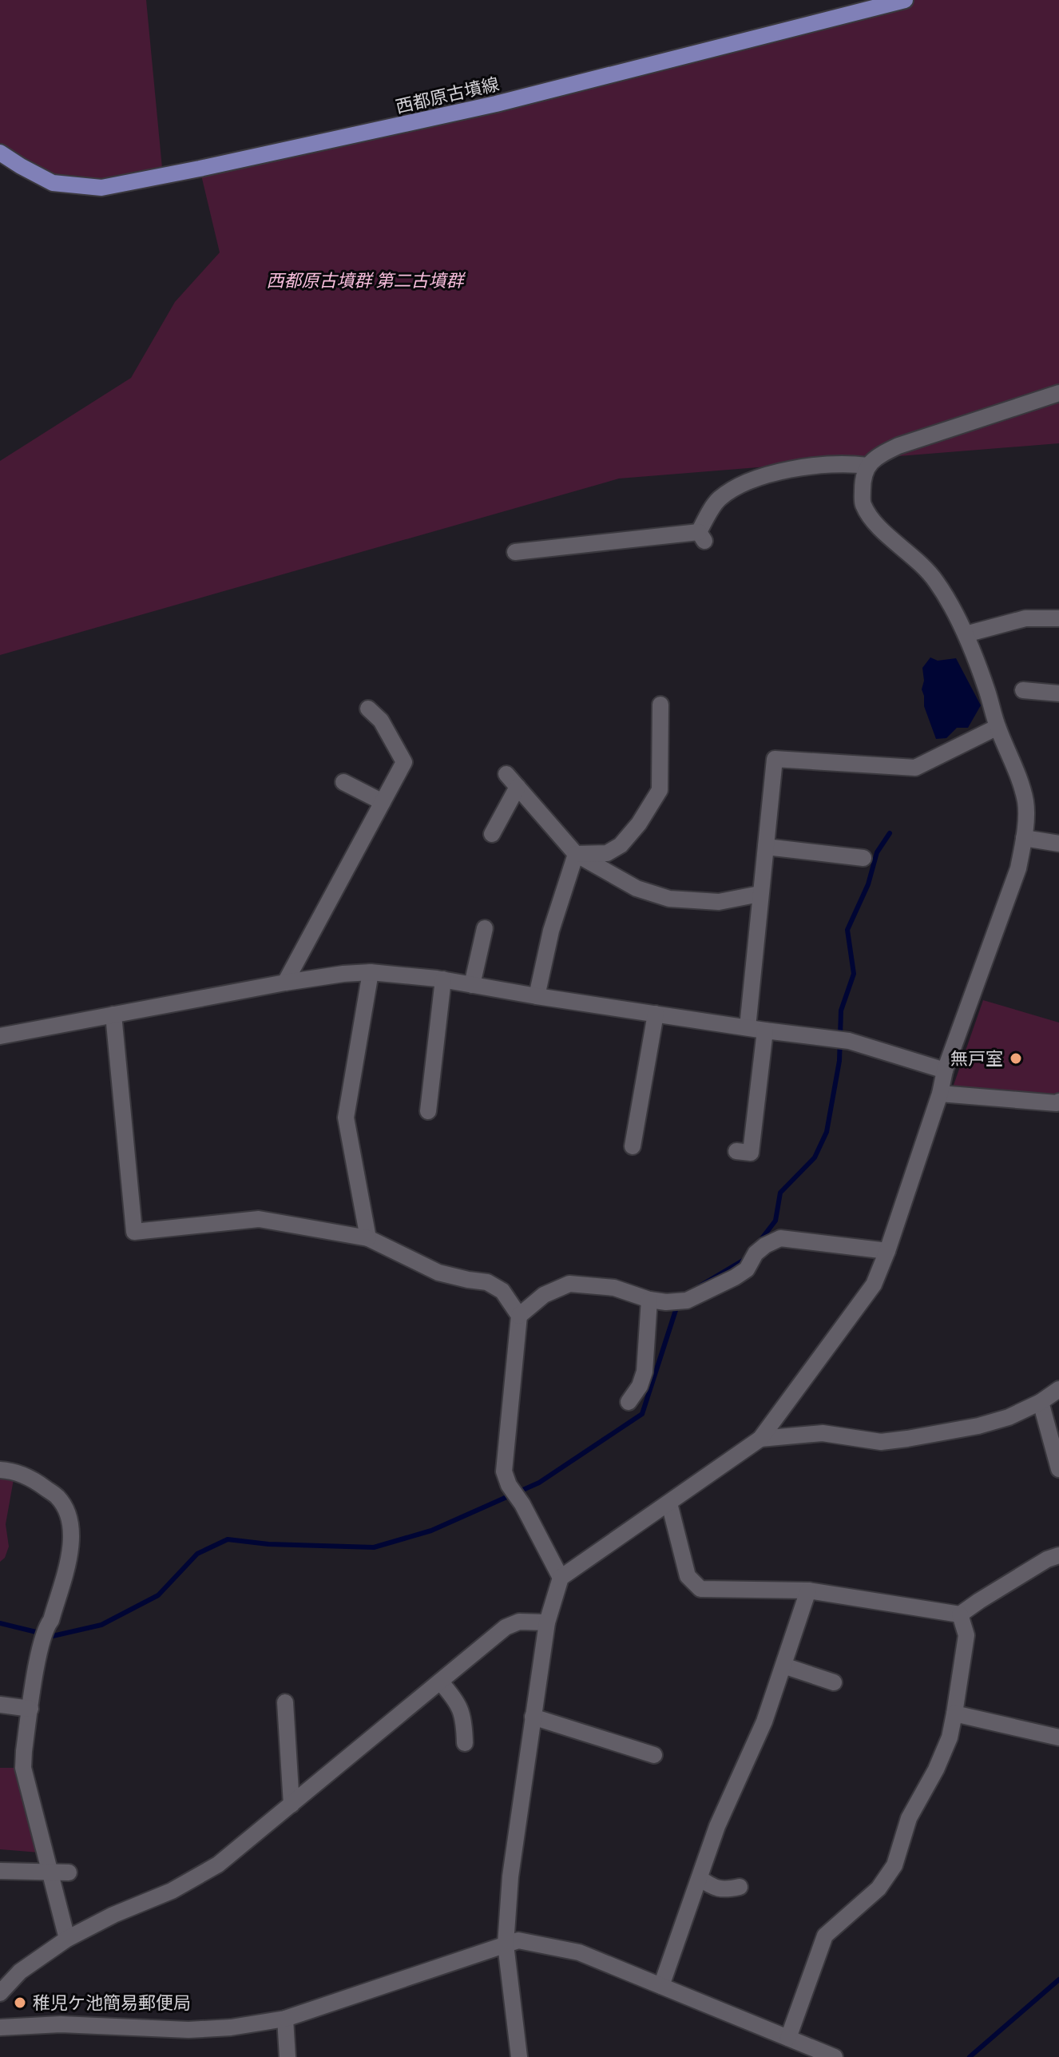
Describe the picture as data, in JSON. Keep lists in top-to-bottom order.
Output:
{
  "streets": {
    "main road": ["西都原古墳線"]
  },
  "parks": ["西都原古墳群 第二古墳群"],
  "places": ["無戸室", "稚児ケ池簡易郵便局"]
}
